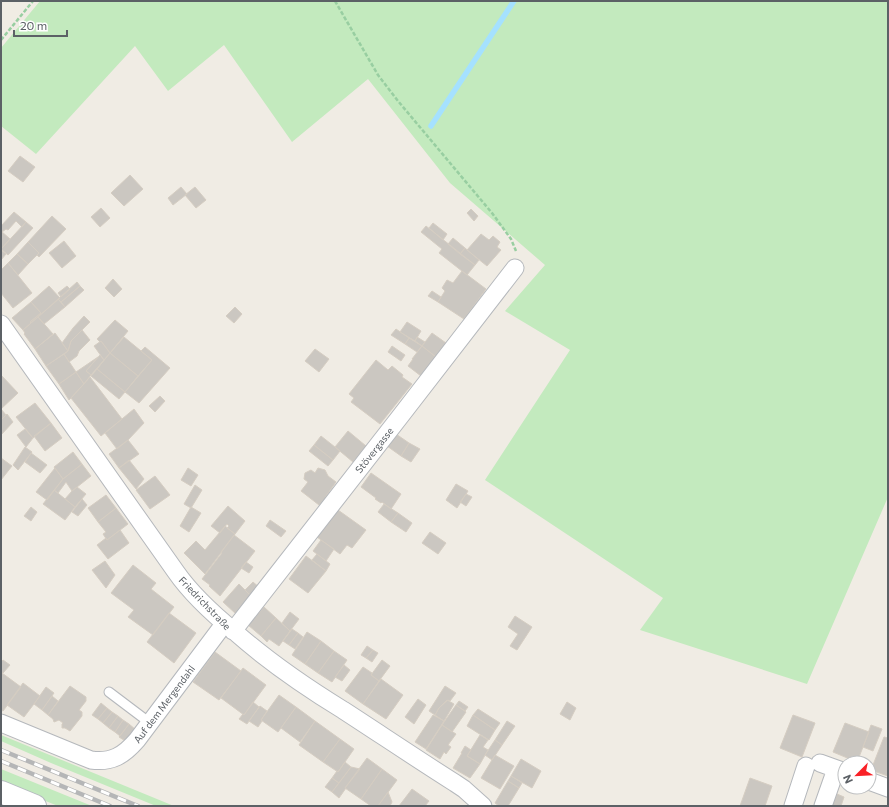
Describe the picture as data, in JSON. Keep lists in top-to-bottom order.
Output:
{
  "streets": {
    "street": ["Stövergasse", "Friedrichstraße", "Auf dem Mergendahl"]
  },
  "crossings": [
    ["Stövergasse", "Friedrichstraße"],
    ["Stövergasse", "Auf dem Mergendahl"],
    ["Friedrichstraße", "Auf dem Mergendahl"]
  ],
  "scale_bar": "20 m",
  "north": "bottom left"
}
